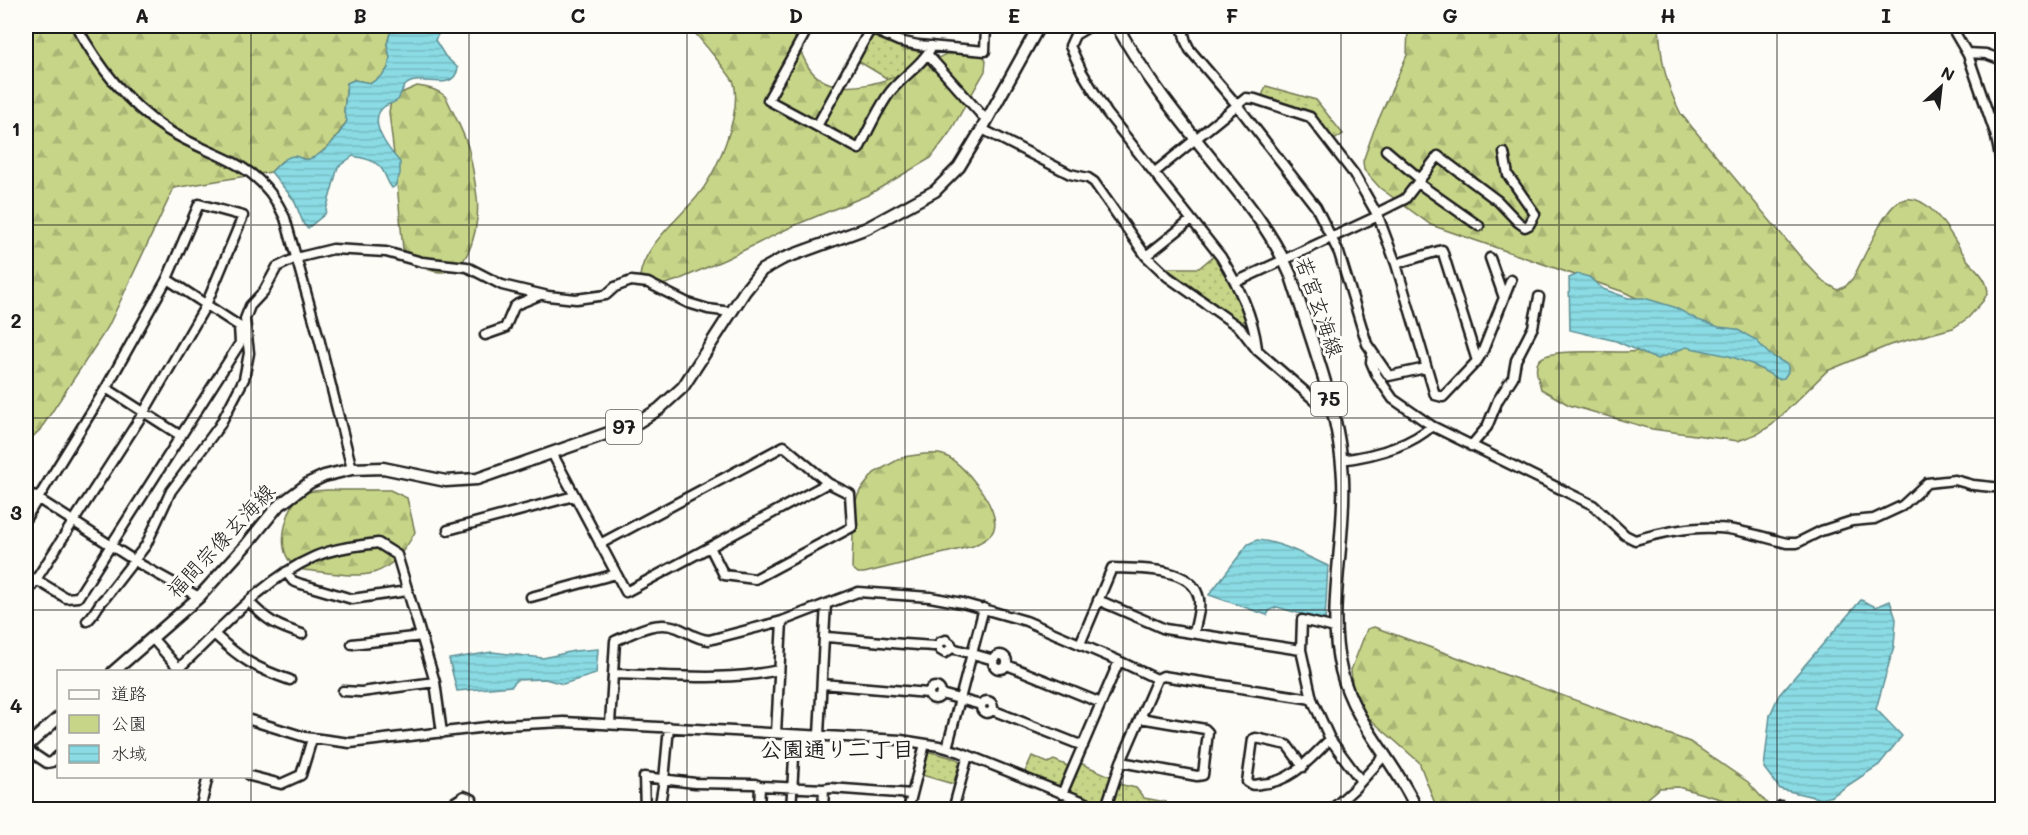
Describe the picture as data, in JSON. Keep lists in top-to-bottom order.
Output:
{
  "streets": {
    "main road": [
      "若宮玄海線",
      "75",
      "97",
      "福間宗像玄海線"
    ]
  },
  "districts": ["公園通り二丁目"],
  "legend": ["道路", "公園", "水域"],
  "north": "top right",
  "grid": {
    "columns": [
      "A",
      "B",
      "C",
      "D",
      "E",
      "F",
      "G",
      "H",
      "I"
    ],
    "rows": [
      "1",
      "2",
      "3",
      "4"
    ]
  }
}
